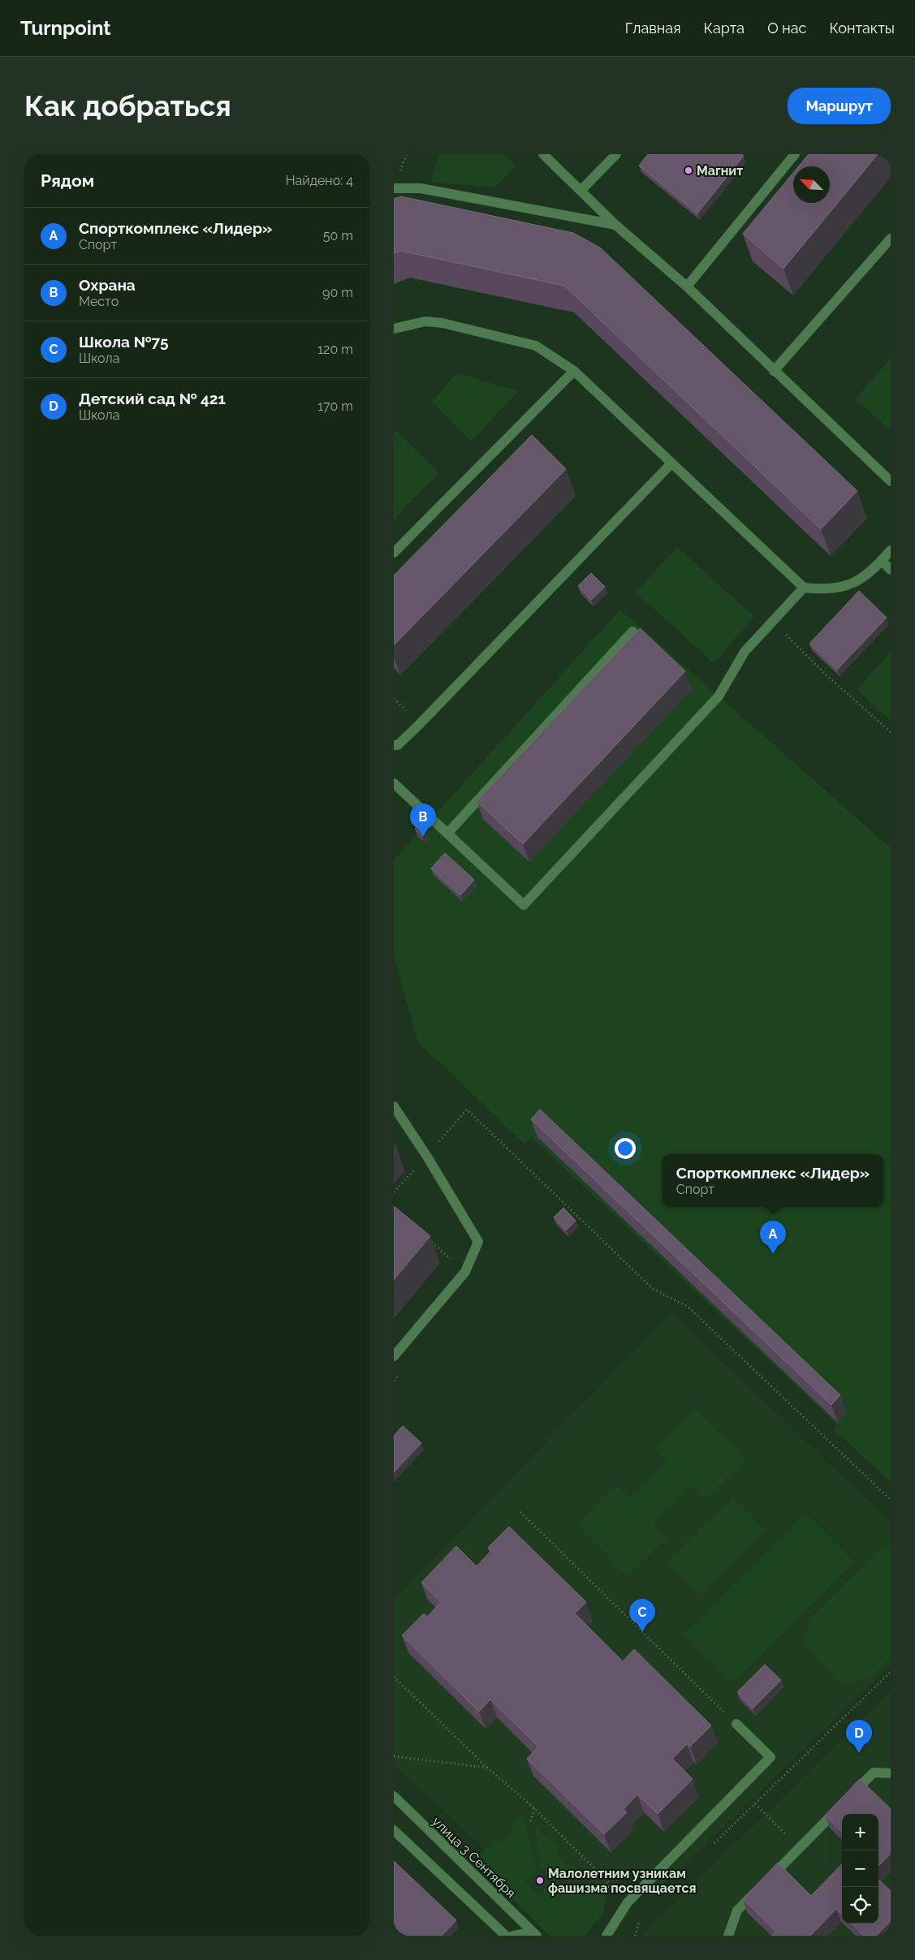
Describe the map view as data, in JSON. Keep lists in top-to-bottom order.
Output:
{
  "streets": {
    "street": ["улица 3 Сентября"]
  },
  "places": ["Магнит", "Малолетним узникам фашизма посвящается"],
  "north": "top left",
  "page": {
    "header": "Turnpoint",
    "nav": [
      "Главная",
      "Карта",
      "О нас",
      "Контакты"
    ],
    "buttons": "Маршрут",
    "title": "Как добраться",
    "heading": ["Рядом", "Найдено: 4"],
    "list": [
      {
        "mark": "A",
        "name": "Спорткомплекс «Лидер»",
        "note": "Спорт",
        "value": "50 m"
      },
      {
        "mark": "B",
        "name": "Охрана",
        "note": "Место",
        "value": "90 m"
      },
      {
        "mark": "C",
        "name": "Школа №75",
        "note": "Школа",
        "value": "120 m"
      },
      {
        "mark": "D",
        "name": "Детский сад № 421",
        "note": "Школа",
        "value": "170 m"
      }
    ],
    "pins": [
      "B",
      "A",
      "C",
      "D"
    ],
    "popup": ["Спорткомплекс «Лидер»", "Спорт"],
    "map_buttons": ["+", "−"]
  }
}
